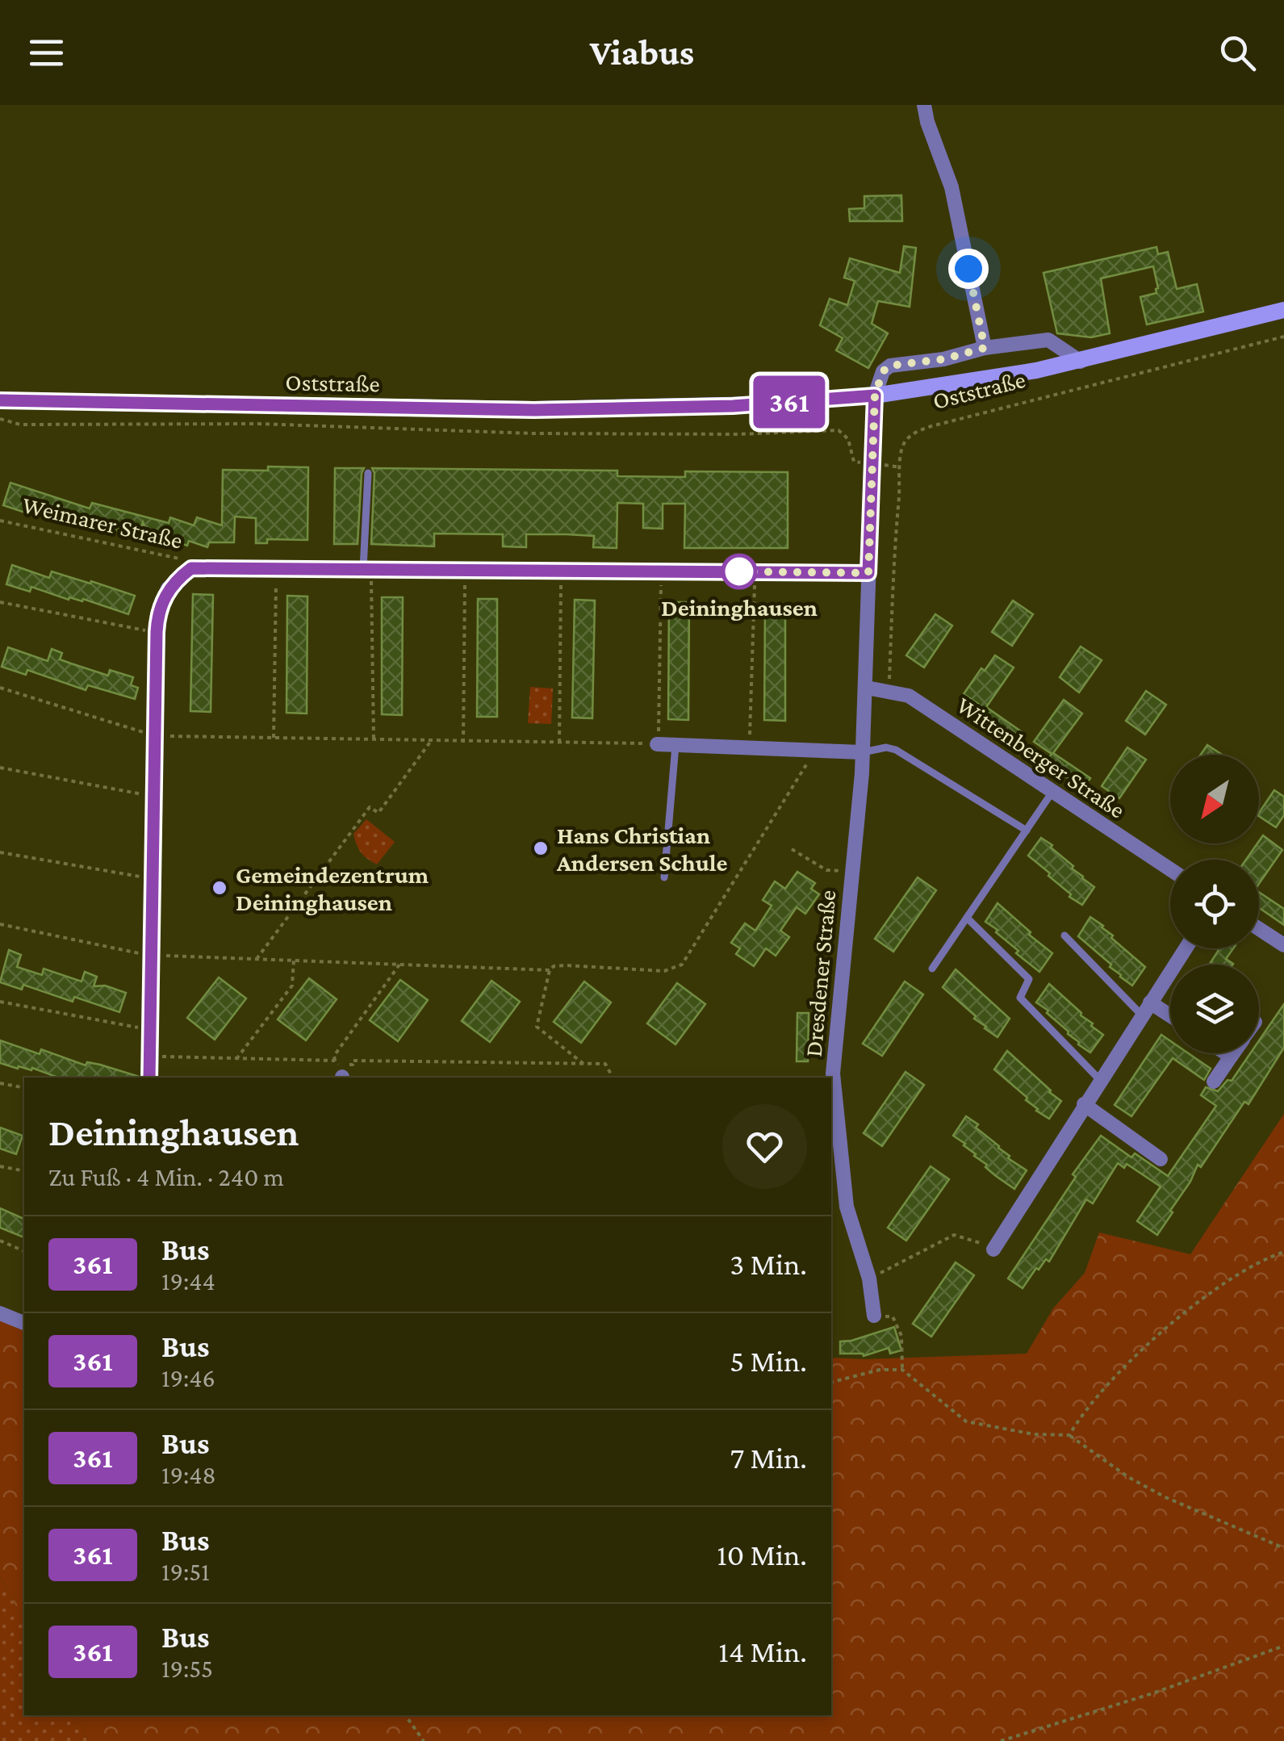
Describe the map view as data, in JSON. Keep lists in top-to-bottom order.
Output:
{
  "streets": {
    "main road": ["Oststraße"],
    "street": ["Weimarer Straße", "Wittenberger Straße", "Dresdener Straße"]
  },
  "crossings": [
    ["Oststraße", "Wittenberger Straße"],
    ["Oststraße", "Dresdener Straße"],
    ["Wittenberger Straße", "Dresdener Straße"]
  ],
  "places": ["Deininghausen", "Hans Christian Andersen Schule", "Gemeindezentrum Deininghausen"],
  "lines": ["bus line 361"],
  "north": "bottom left",
  "page": {
    "header": "Viabus",
    "on_map": "361",
    "heading": ["Deininghausen", "Zu Fuß · 4 Min. · 240 m"],
    "list": [
      {
        "mark": "361",
        "name": "Bus",
        "note": "19:44",
        "value": "3 Min."
      },
      {
        "mark": "361",
        "name": "Bus",
        "note": "19:46",
        "value": "5 Min."
      },
      {
        "mark": "361",
        "name": "Bus",
        "note": "19:48",
        "value": "7 Min."
      },
      {
        "mark": "361",
        "name": "Bus",
        "note": "19:51",
        "value": "10 Min."
      },
      {
        "mark": "361",
        "name": "Bus",
        "note": "19:55",
        "value": "14 Min."
      }
    ]
  }
}
